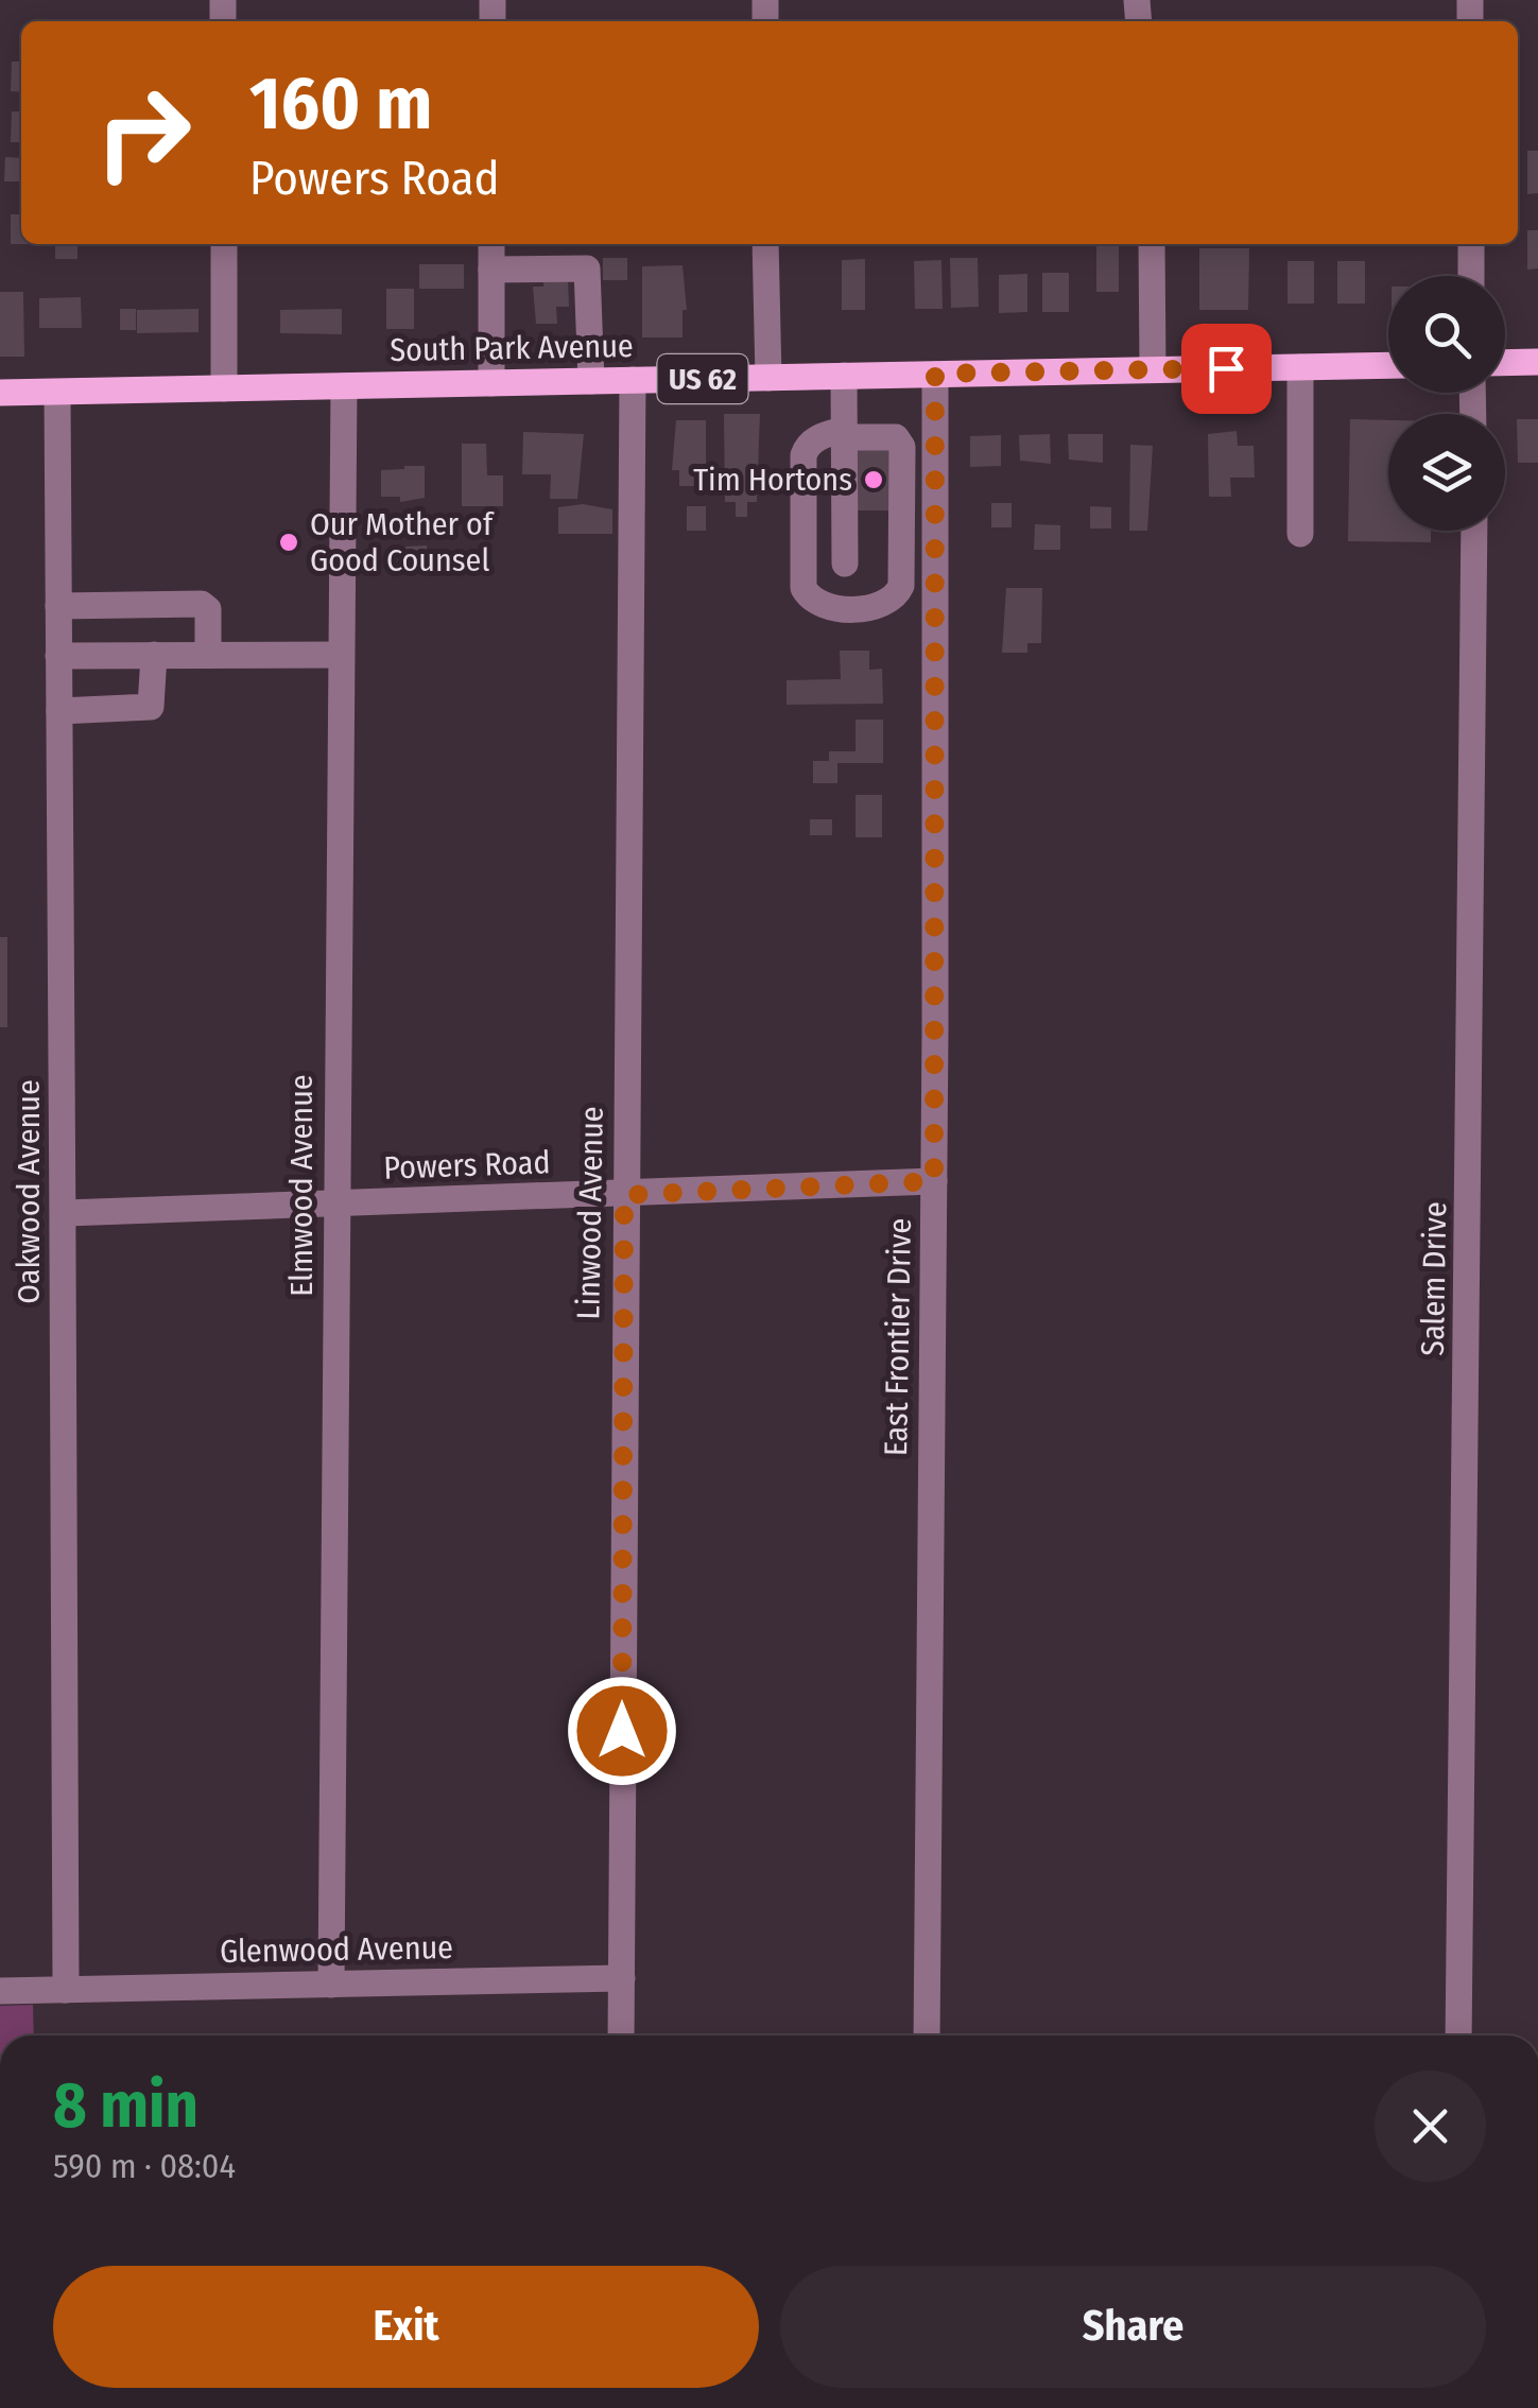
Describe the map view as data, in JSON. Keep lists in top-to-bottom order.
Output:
{
  "streets": {
    "main road": ["South Park Avenue", "US 62"],
    "street": [
      "Powers Road",
      "Elmwood Avenue",
      "Oakwood Avenue",
      "Linwood Avenue",
      "Salem Drive",
      "East Frontier Drive",
      "Glenwood Avenue"
    ]
  },
  "crossings": [
    ["South Park Avenue", "Elmwood Avenue"],
    ["South Park Avenue", "Oakwood Avenue"],
    ["South Park Avenue", "Linwood Avenue"],
    ["South Park Avenue", "East Frontier Drive"],
    ["Powers Road", "Elmwood Avenue"],
    ["Powers Road", "Oakwood Avenue"],
    ["Powers Road", "Linwood Avenue"],
    ["Powers Road", "East Frontier Drive"],
    ["Elmwood Avenue", "Glenwood Avenue"],
    ["Oakwood Avenue", "Glenwood Avenue"],
    ["Linwood Avenue", "Glenwood Avenue"]
  ],
  "places": ["Tim Hortons", "Our Mother of Good Counsel"],
  "page": {
    "turn": ["160 m", "Powers Road"],
    "heading": ["8 min", "590 m · 08:04"],
    "buttons": ["Exit", "Share"]
  }
}
